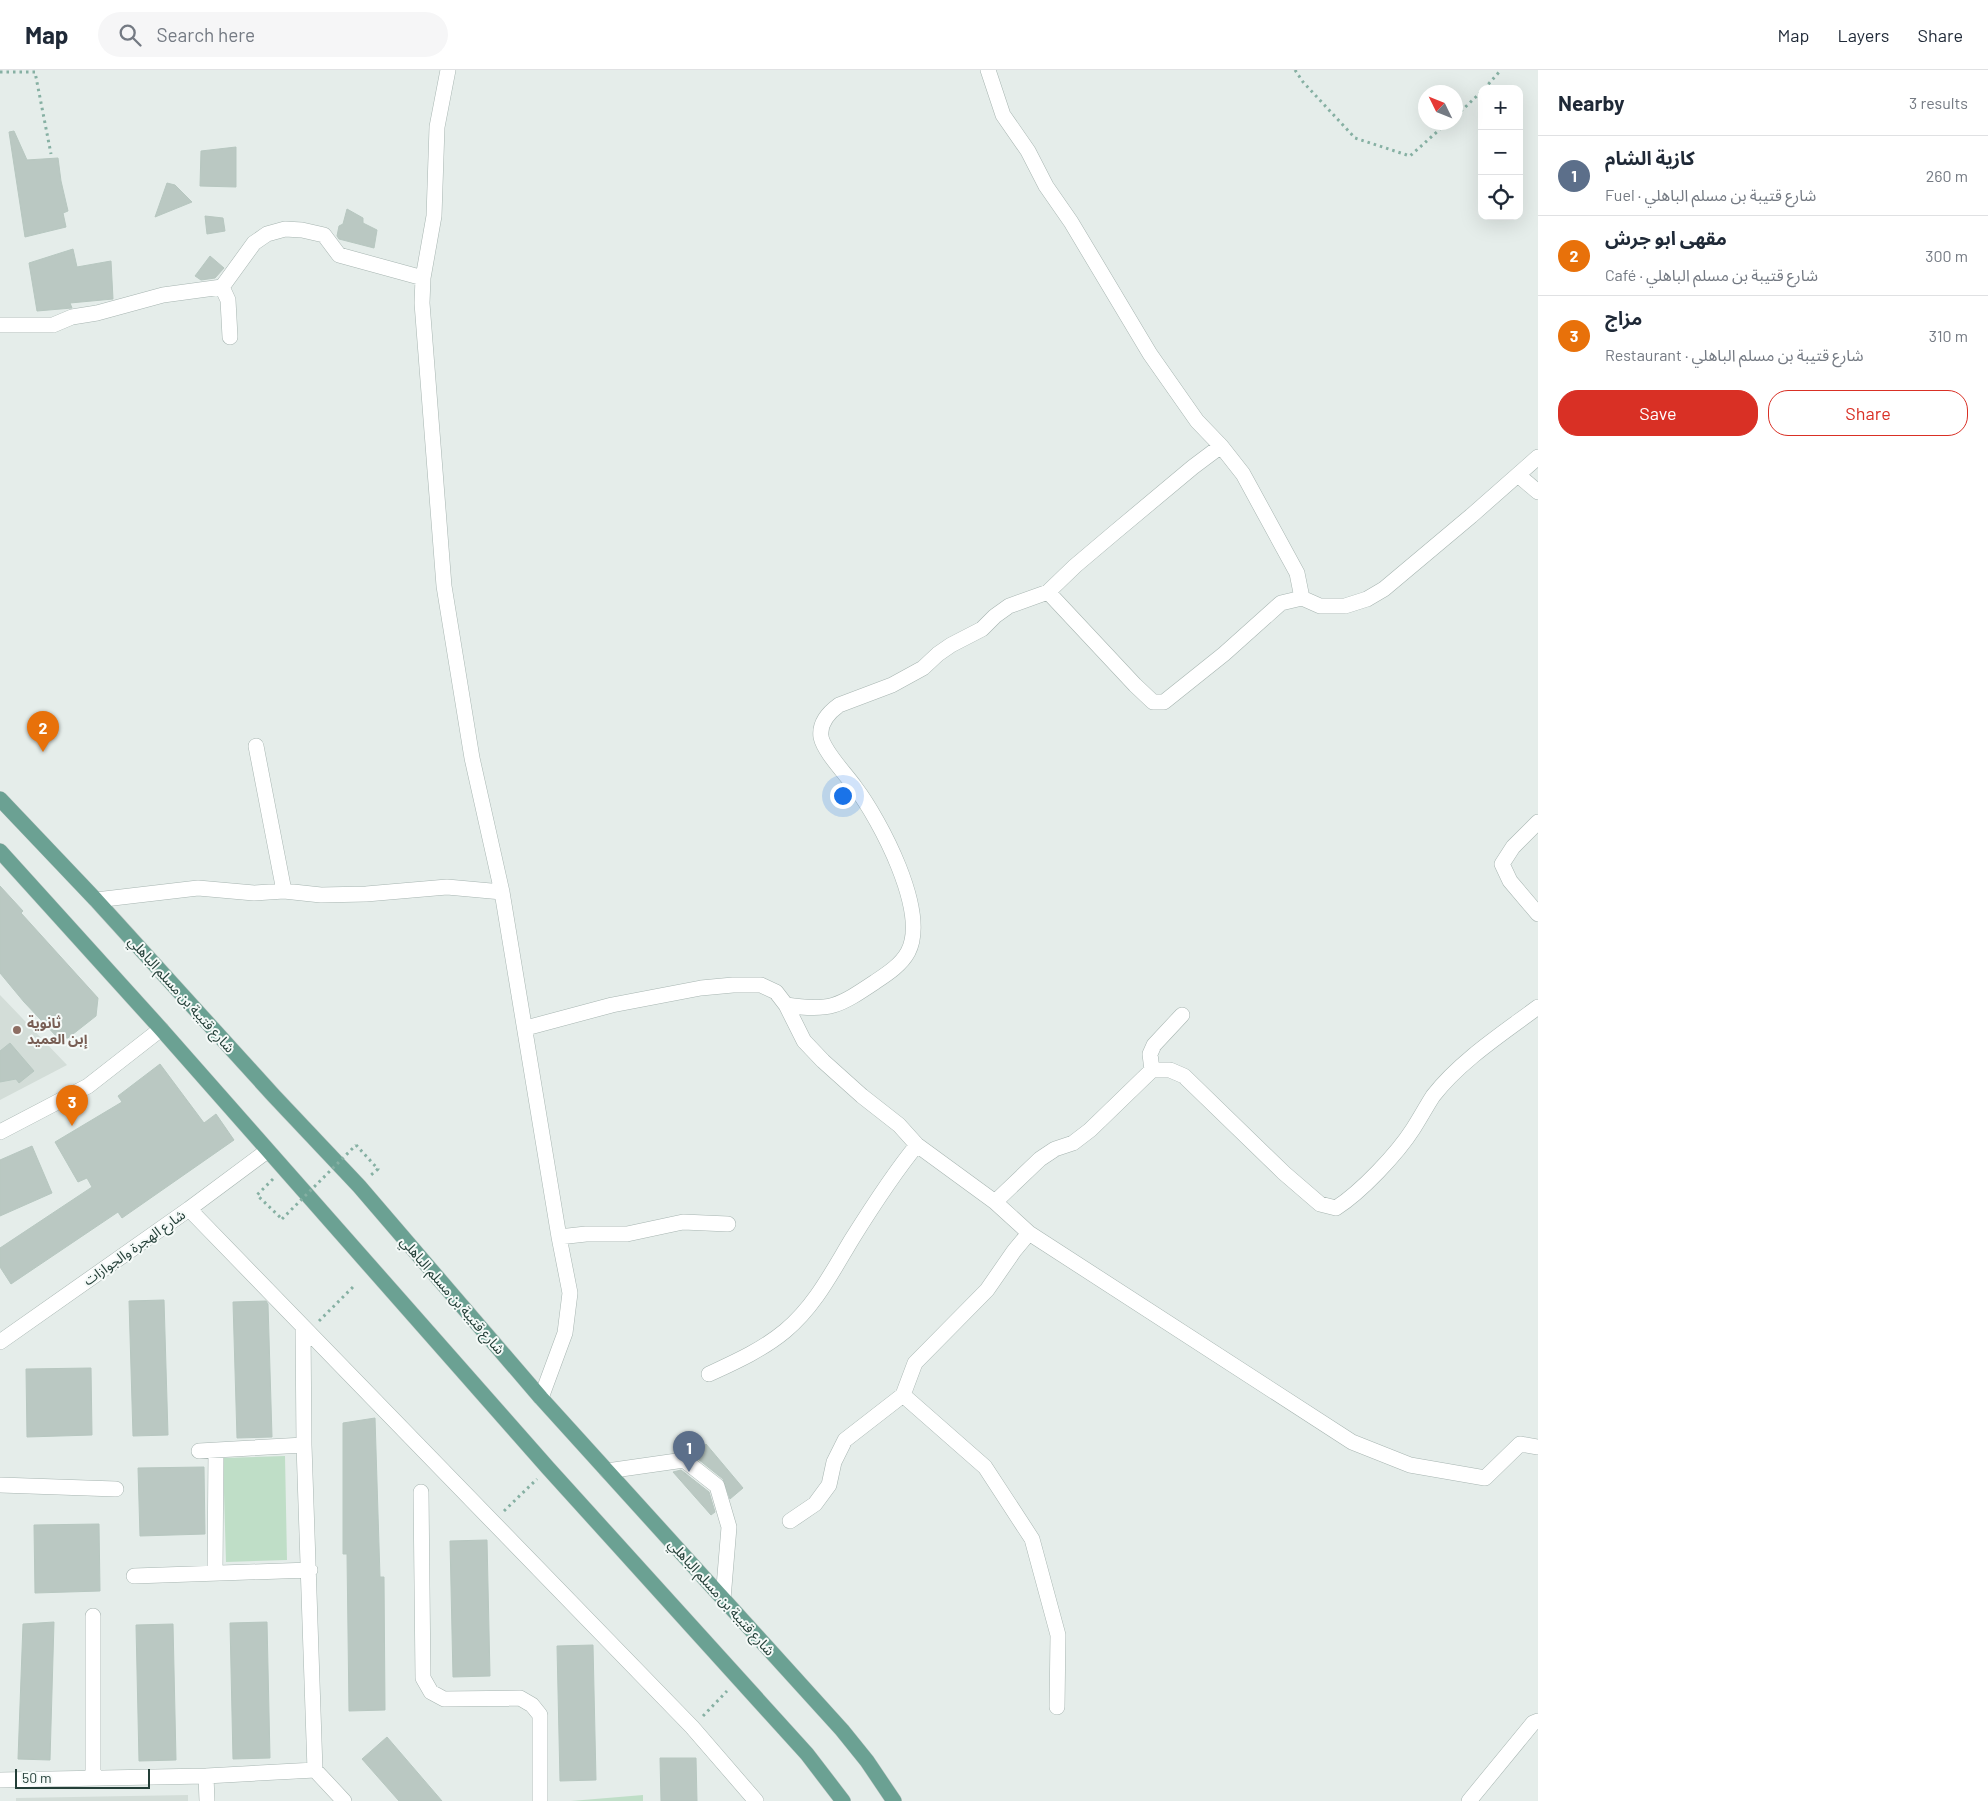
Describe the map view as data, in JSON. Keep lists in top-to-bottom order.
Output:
{
  "streets": {
    "main road": ["شارع قتيبة بن مسلم الباهلي"],
    "street": ["شارع الهجرة والجوازات"]
  },
  "places": ["ثانوية إبن العميد"],
  "scale_bar": "50 m",
  "north": "top left",
  "page": {
    "header": "Map",
    "search": "Search here",
    "nav": ["Map", "Layers", "Share"],
    "heading": ["Nearby", "3 results"],
    "map_buttons": ["+", "−"],
    "list": [
      {
        "mark": "1",
        "name": "كازية الشام",
        "note": "Fuel · شارع قتيبة بن مسلم الباهلي",
        "value": "260 m"
      },
      {
        "mark": "2",
        "name": "مقهى ابو جرش",
        "note": "Café · شارع قتيبة بن مسلم الباهلي",
        "value": "300 m"
      },
      {
        "mark": "3",
        "name": "مزاج",
        "note": "Restaurant · شارع قتيبة بن مسلم الباهلي",
        "value": "310 m"
      }
    ],
    "buttons": ["Save", "Share"],
    "pins": ["2", "3", "1"],
    "scale": "50 m"
  }
}
